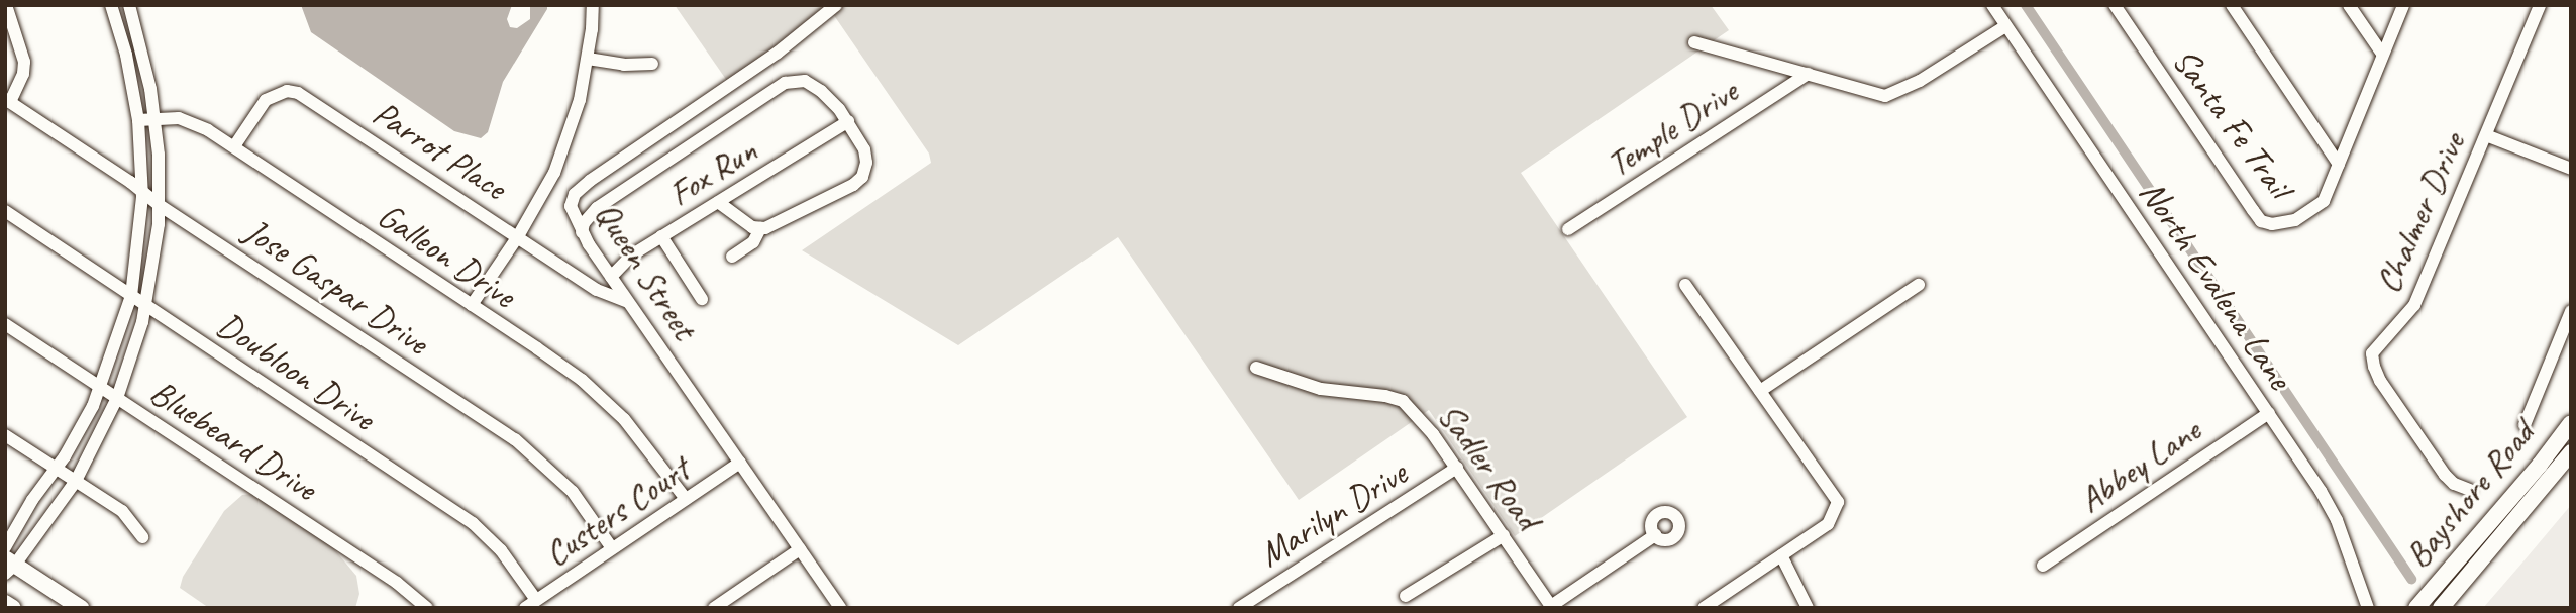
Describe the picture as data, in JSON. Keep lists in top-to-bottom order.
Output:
{
  "streets": {
    "main road": ["Bayshore Road"],
    "street": [
      "Santa Fe Trail",
      "Temple Drive",
      "Parrot Place",
      "Fox Run",
      "Chalmer Drive",
      "Galleon Drive",
      "Queen Street",
      "North Evalena Lane",
      "Jose Gaspar Drive",
      "Doubloon Drive",
      "Bluebeard Drive",
      "Abbey Lane",
      "Sadler Road",
      "Custers Court",
      "Marilyn Drive"
    ]
  },
  "crossings": [
    ["Parrot Place", "Galleon Drive"],
    ["Parrot Place", "Queen Street"],
    ["Fox Run", "Queen Street"],
    ["Galleon Drive", "Custers Court"],
    ["Queen Street", "Custers Court"],
    ["North Evalena Lane", "Abbey Lane"],
    ["Jose Gaspar Drive", "Custers Court"],
    ["Doubloon Drive", "Custers Court"],
    ["Sadler Road", "Marilyn Drive"]
  ]
}
